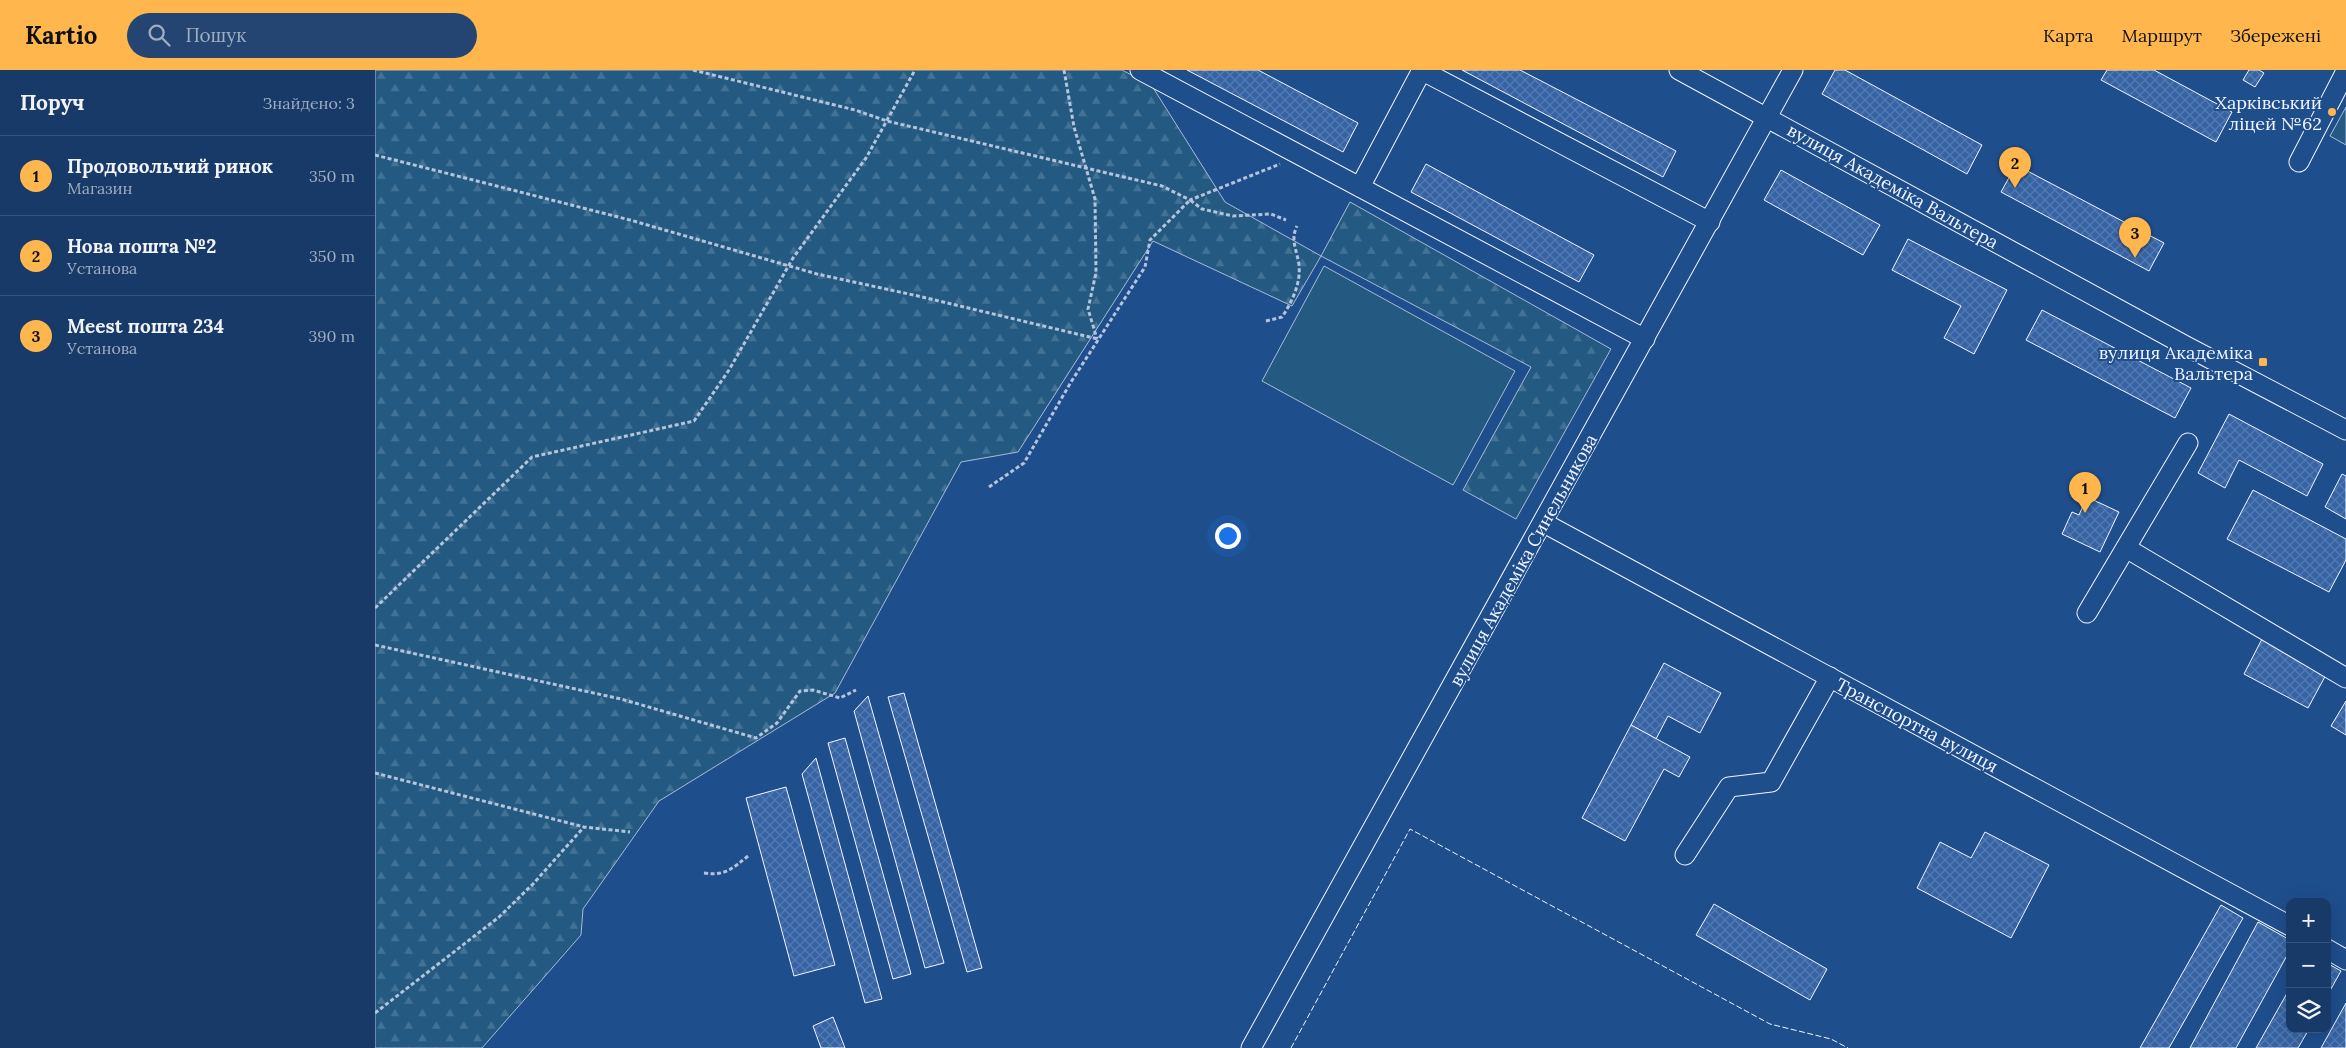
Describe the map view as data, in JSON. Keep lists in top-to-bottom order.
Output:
{
  "streets": {
    "street": ["вулиця Академіка Вальтера", "вулиця Академіка Синельникова", "Транспортна вулиця"]
  },
  "crossings": [
    ["вулиця Академіка Вальтера", "вулиця Академіка Синельникова"],
    ["вулиця Академіка Синельникова", "Транспортна вулиця"]
  ],
  "places": {
    "other": ["Харківський ліцей №62"],
    "transit": ["вулиця Академіка Вальтера"]
  },
  "page": {
    "header": "Kartio",
    "search": "Пошук",
    "nav": ["Карта", "Маршрут", "Збережені"],
    "heading": ["Поруч", "Знайдено: 3"],
    "list": [
      {
        "mark": "1",
        "name": "Продовольчий ринок",
        "note": "Магазин",
        "value": "350 m"
      },
      {
        "mark": "2",
        "name": "Нова пошта №2",
        "note": "Установа",
        "value": "350 m"
      },
      {
        "mark": "3",
        "name": "Meest пошта 234",
        "note": "Установа",
        "value": "390 m"
      }
    ],
    "pins": ["2", "3", "1"],
    "map_buttons": ["+", "−"]
  }
}
